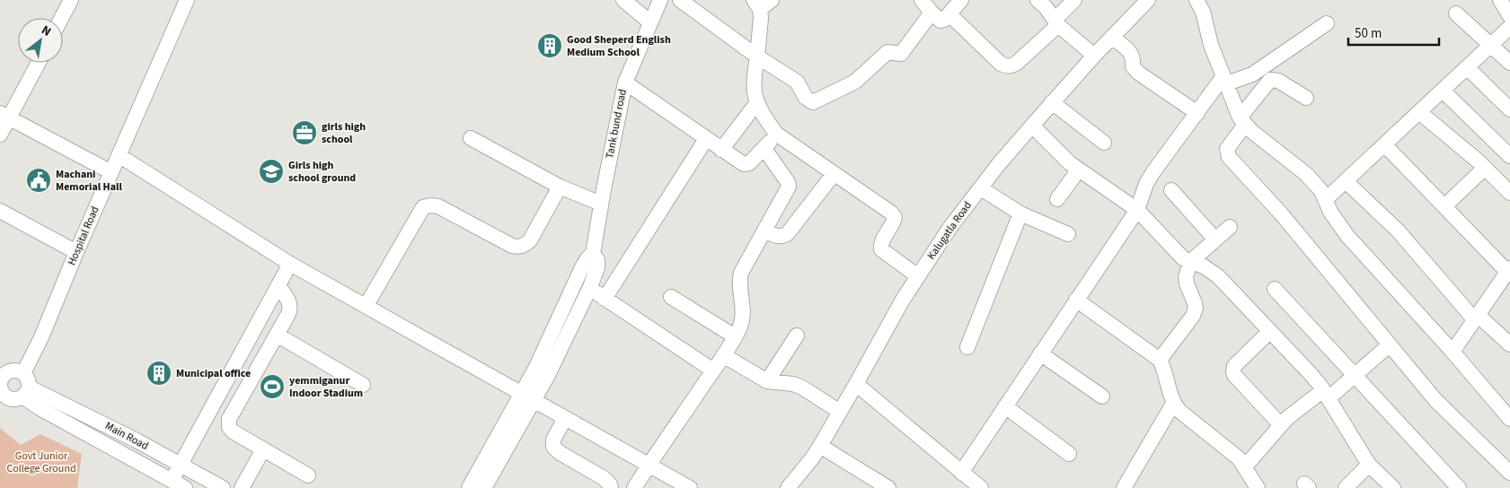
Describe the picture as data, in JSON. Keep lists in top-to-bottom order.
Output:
{
  "streets": {
    "street": [
      "Tank bund road",
      "Kalugatla Road",
      "Hospital Road",
      "Main Road"
    ]
  },
  "crossings": [
    ["Hospital Road", "Main Road"]
  ],
  "parks": ["Govt Junior College Ground"],
  "places": {
    "building": ["Good Sheperd English Medium School", "Municipal office"],
    "office": ["girls high school"],
    "school or university": ["Girls high school ground"],
    "public building": ["Machani Memorial Hall"],
    "sports": ["yemmiganur Indoor Stadium"]
  },
  "scale_bar": "50 m",
  "north": "top right"
}
